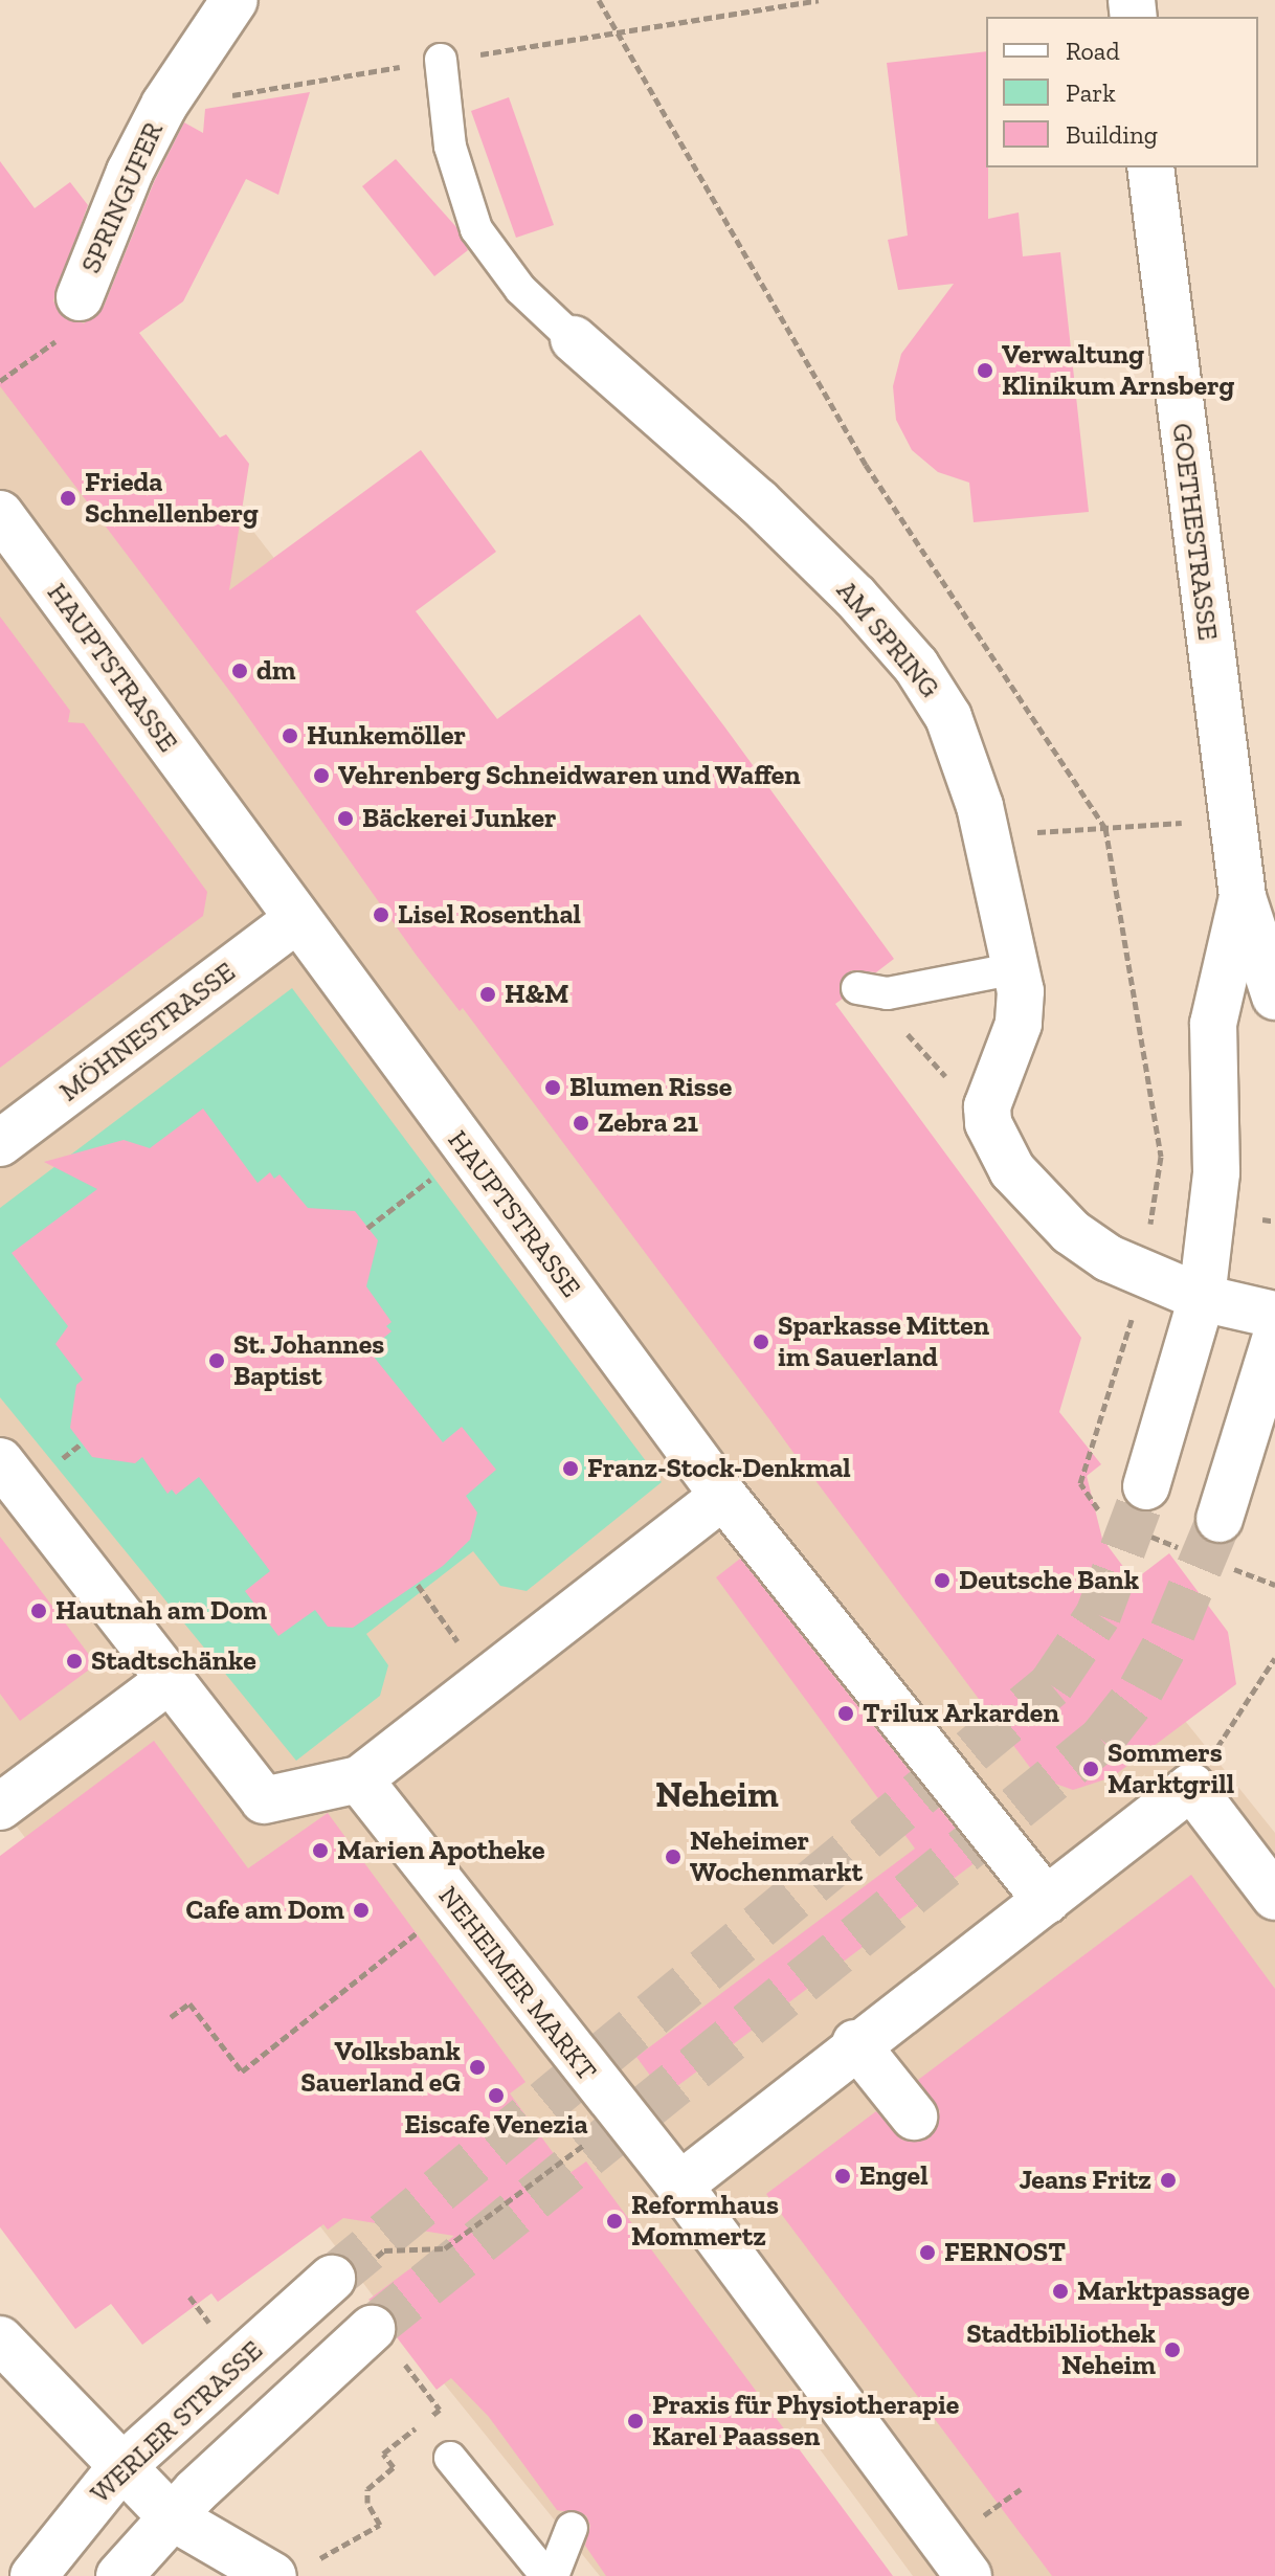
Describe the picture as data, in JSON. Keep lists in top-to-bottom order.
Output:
{
  "streets": {
    "street": [
      "SPRINGUFER",
      "GOETHESTRASSE",
      "AM SPRING",
      "HAUPTSTRASSE",
      "MÖHNESTRASSE",
      "NEHEIMER MARKT",
      "WERLER STRASSE"
    ]
  },
  "crossings": [
    ["GOETHESTRASSE", "AM SPRING"],
    ["HAUPTSTRASSE", "MÖHNESTRASSE"]
  ],
  "districts": ["Neheim"],
  "places": [
    "Verwaltung Klinikum Arnsberg",
    "Frieda Schnellenberg",
    "dm",
    "Hunkemöller",
    "Vehrenberg Schneidwaren und Waffen",
    "Bäckerei Junker",
    "Lisel Rosenthal",
    "H&M",
    "Blumen Risse",
    "Zebra 21",
    "Sparkasse Mitten im Sauerland",
    "St. Johannes Baptist",
    "Franz-Stock-Denkmal",
    "Deutsche Bank",
    "Hautnah am Dom",
    "Stadtschänke",
    "Trilux Arkarden",
    "Sommers Marktgrill",
    "Marien Apotheke",
    "Neheimer Wochenmarkt",
    "Cafe am Dom",
    "Volksbank Sauerland eG",
    "Eiscafe Venezia",
    "Engel",
    "Jeans Fritz",
    "Reformhaus Mommertz",
    "FERNOST",
    "Marktpassage",
    "Stadtbibliothek Neheim",
    "Praxis für Physiotherapie Karel Paassen"
  ],
  "legend": ["Road", "Park", "Building"]
}
